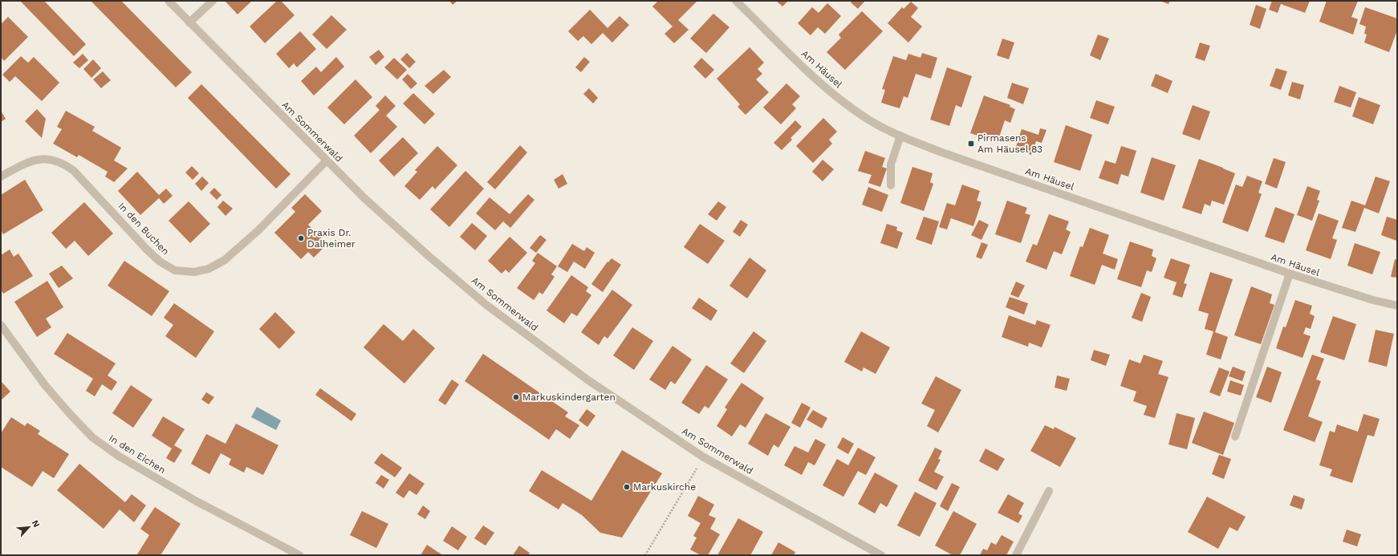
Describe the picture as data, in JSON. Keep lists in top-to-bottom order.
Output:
{
  "streets": {
    "street": [
      "Am Häusel",
      "Am Sommerwald",
      "In den Buchen",
      "In den Eichen"
    ]
  },
  "crossings": [
    ["Am Sommerwald", "In den Buchen"]
  ],
  "places": {
    "transit": ["Pirmasens Am Häusel 83"],
    "other": ["Praxis Dr. Dalheimer", "Markuskindergarten", "Markuskirche"]
  },
  "north": "top right"
}
